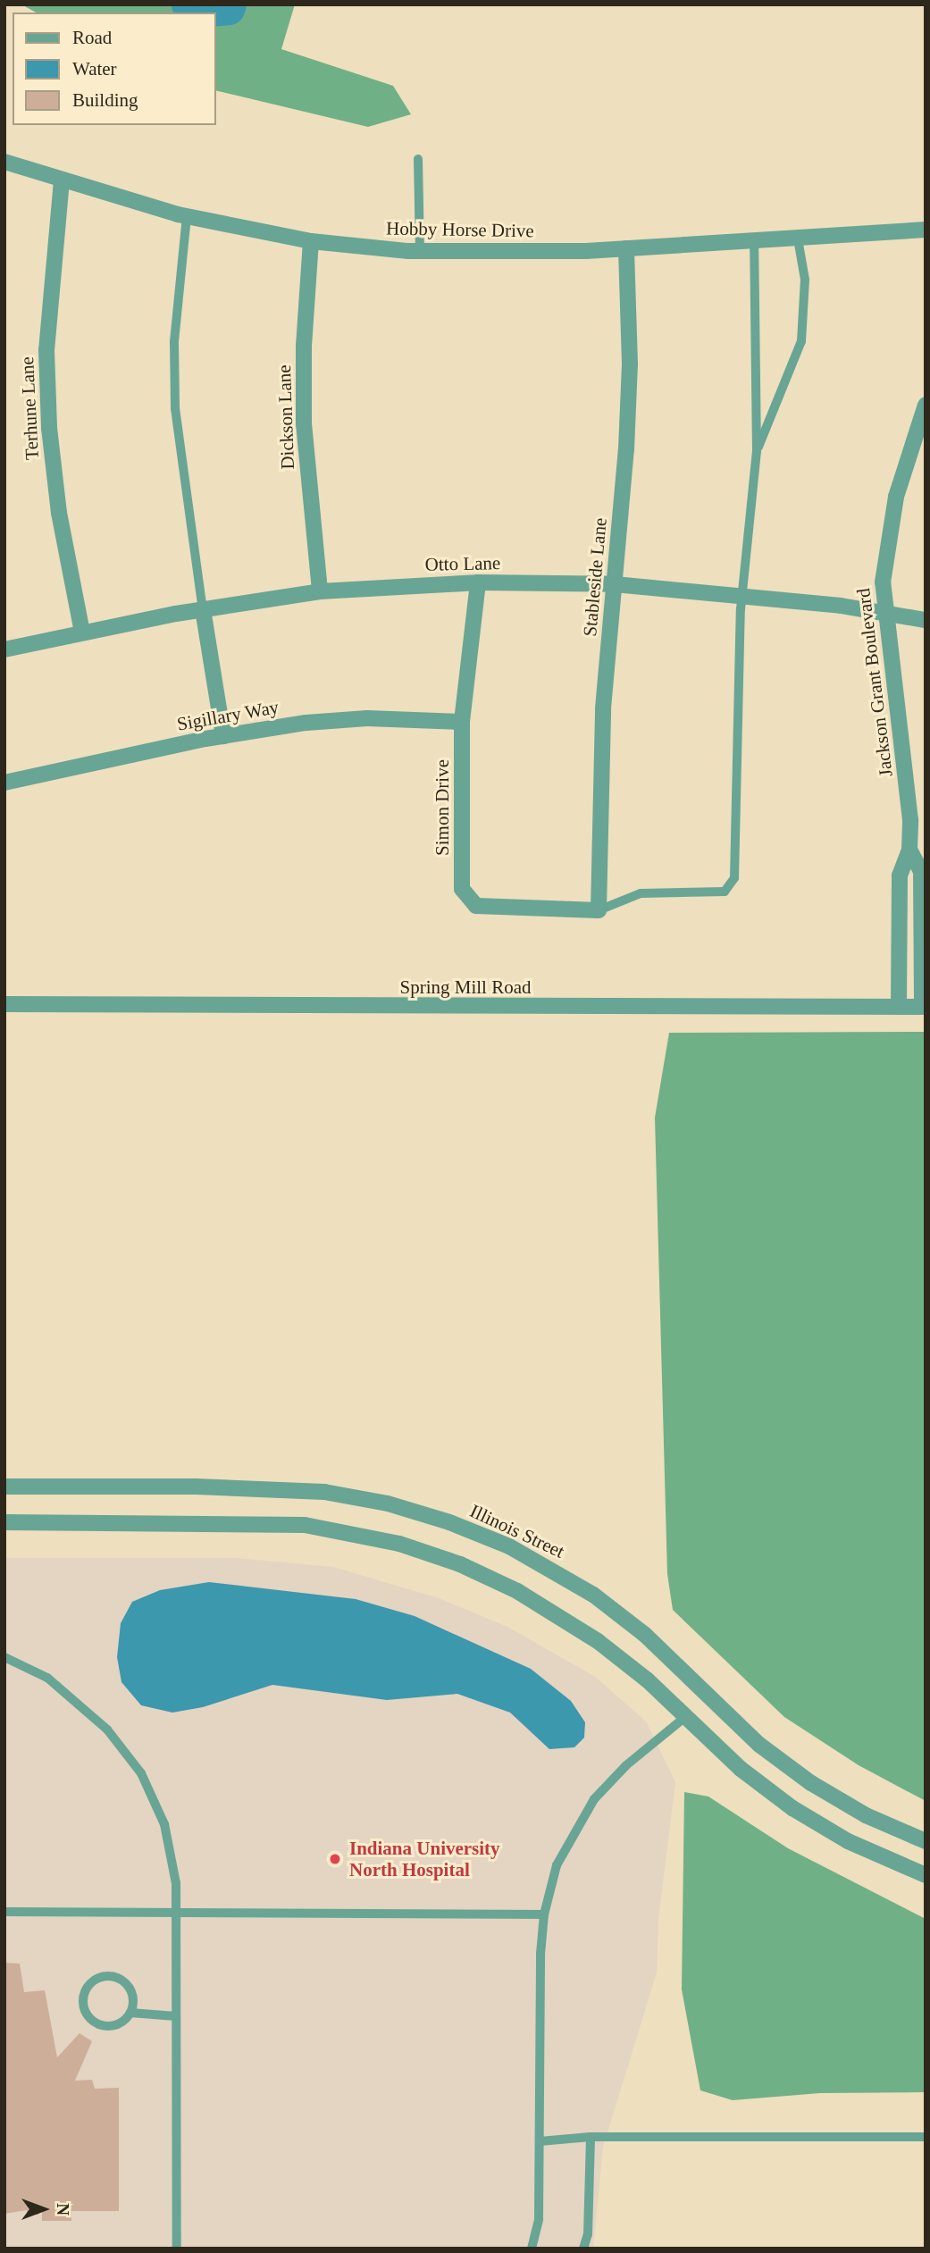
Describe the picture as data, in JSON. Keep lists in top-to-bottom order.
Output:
{
  "streets": {
    "street": [
      "Hobby Horse Drive",
      "Terhune Lane",
      "Dickson Lane",
      "Otto Lane",
      "Stableside Lane",
      "Jackson Grant Boulevard",
      "Sigillary Way",
      "Simon Drive",
      "Spring Mill Road",
      "Illinois Street"
    ]
  },
  "crossings": [
    ["Hobby Horse Drive", "Terhune Lane"],
    ["Hobby Horse Drive", "Dickson Lane"],
    ["Hobby Horse Drive", "Stableside Lane"],
    ["Terhune Lane", "Otto Lane"],
    ["Dickson Lane", "Otto Lane"],
    ["Otto Lane", "Stableside Lane"],
    ["Otto Lane", "Jackson Grant Boulevard"],
    ["Otto Lane", "Simon Drive"],
    ["Stableside Lane", "Simon Drive"],
    ["Jackson Grant Boulevard", "Spring Mill Road"],
    ["Sigillary Way", "Simon Drive"]
  ],
  "places": ["Indiana University North Hospital"],
  "legend": ["Road", "Water", "Building"],
  "north": "right"
}
